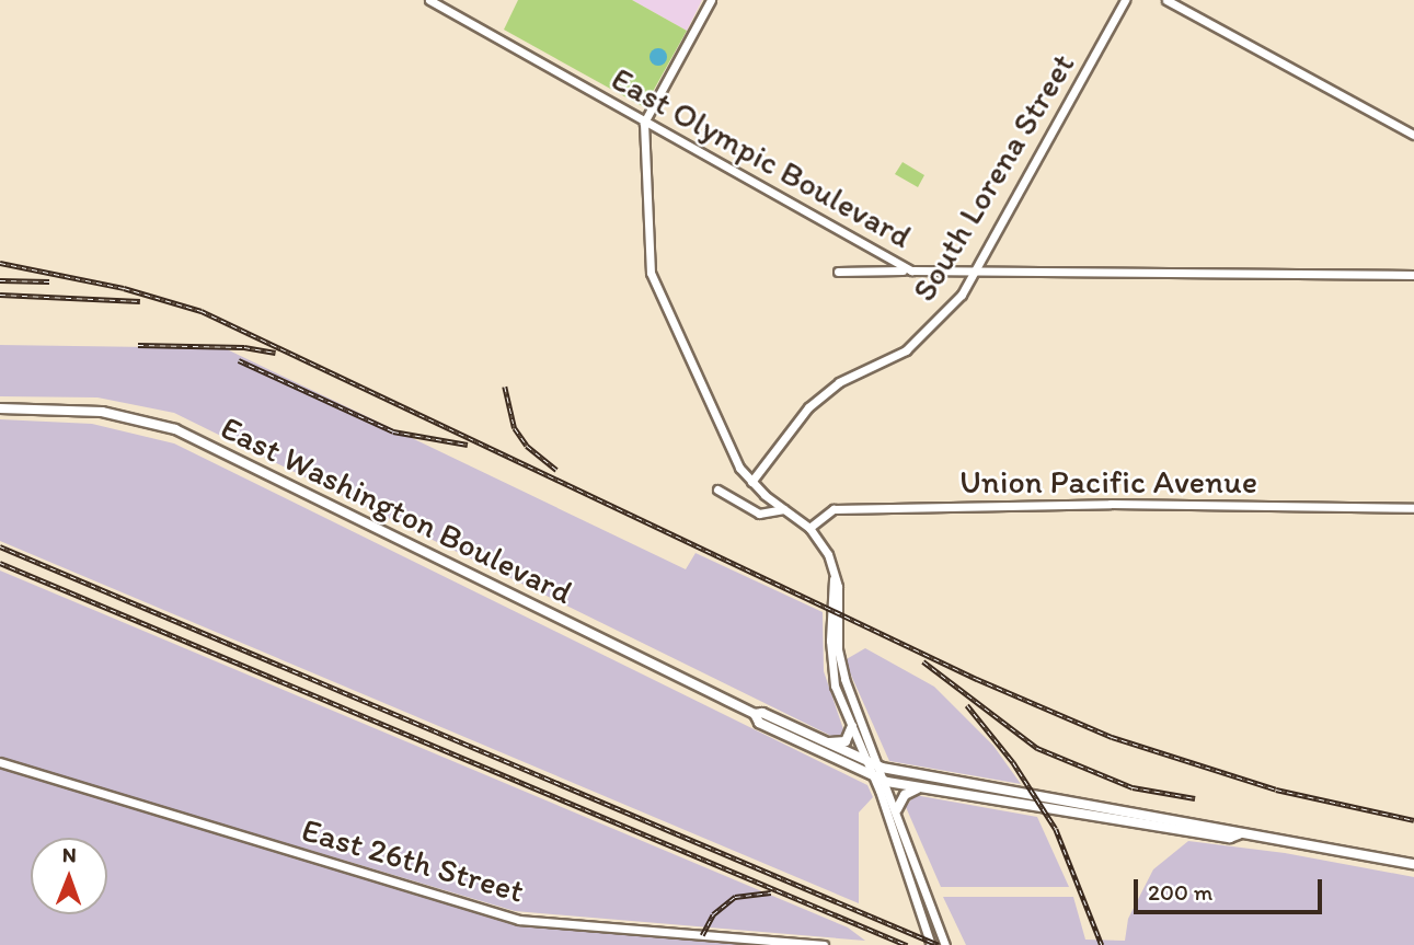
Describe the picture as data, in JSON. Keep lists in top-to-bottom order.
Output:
{
  "streets": {
    "main road": [
      "East Olympic Boulevard",
      "South Lorena Street",
      "Union Pacific Avenue",
      "East Washington Boulevard",
      "East 26th Street"
    ]
  },
  "crossings": [
    ["East Olympic Boulevard", "South Lorena Street"]
  ],
  "scale_bar": "200 m",
  "north": "top"
}
